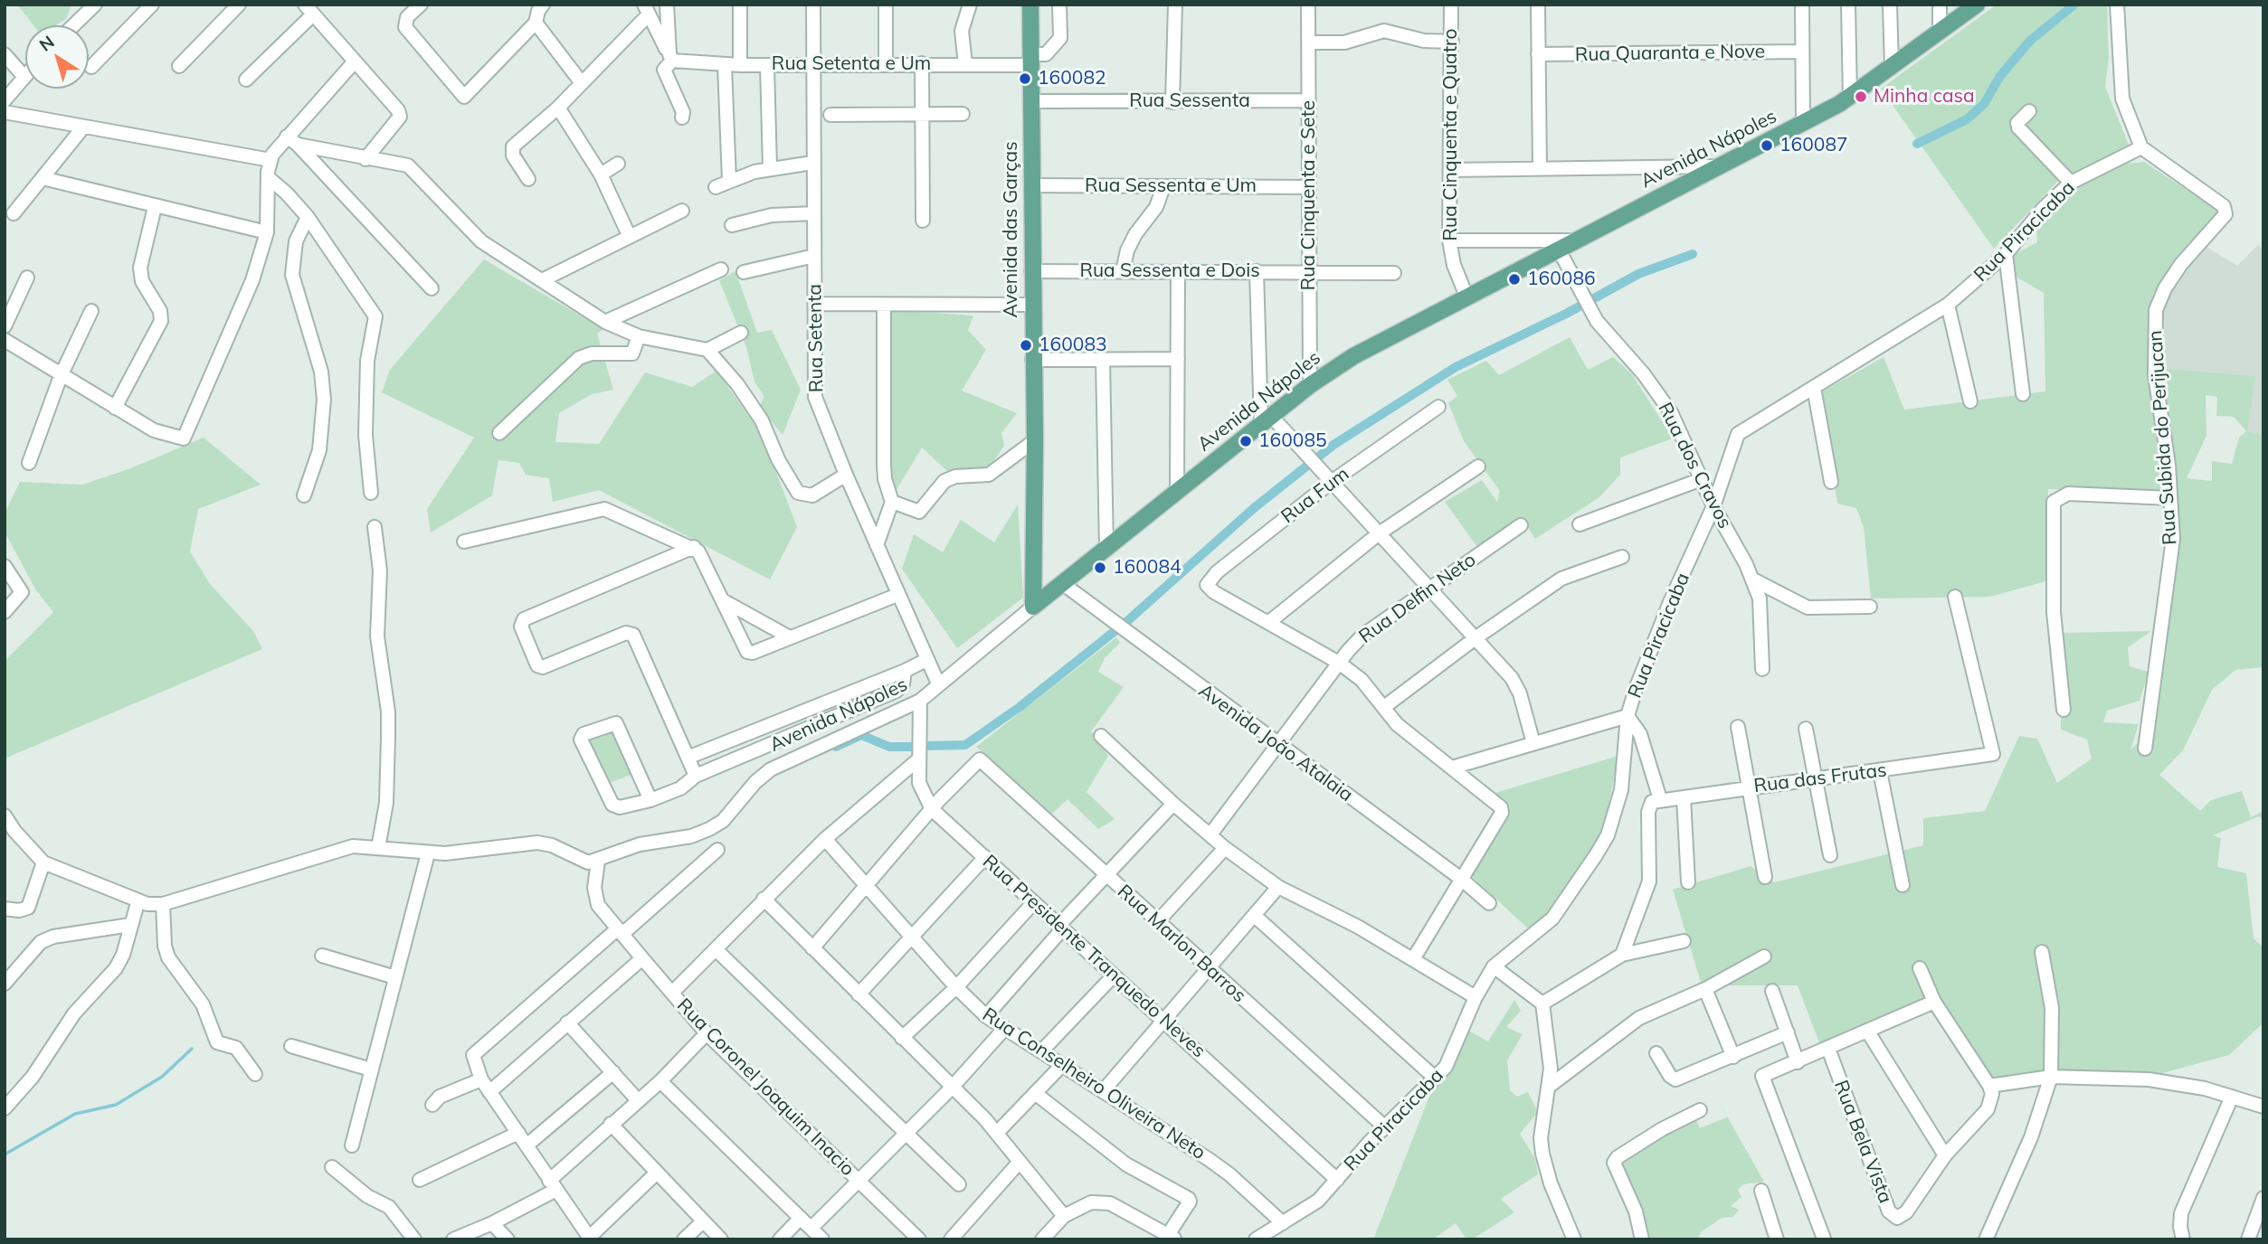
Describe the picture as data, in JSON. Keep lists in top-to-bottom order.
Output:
{
  "streets": {
    "main road": ["Avenida Nápoles", "Avenida das Garças"],
    "street": [
      "Rua Quaranta e Nove",
      "Rua Setenta e Um",
      "Rua Sessenta",
      "Rua Cinquenta e Quatro",
      "Rua Sessenta e Um",
      "Rua Cinquenta e Sete",
      "Rua Piracicaba",
      "Rua Sessenta e Dois",
      "Rua Setenta",
      "Rua Subida do Perijucan",
      "Rua dos Cravos",
      "Rua Fum",
      "Rua Delfin Neto",
      "Avenida João Atalaia",
      "Rua das Frutas",
      "Rua Marlon Barros",
      "Rua Presidente Tranquedo Neves",
      "Rua Conselheiro Oliveira Neto",
      "Rua Coronel Joaquim Inacio",
      "Rua Bela Vista"
    ]
  },
  "crossings": [
    ["Rua Setenta e Um", "Avenida das Garças"],
    ["Rua Setenta e Um", "Rua Setenta"],
    ["Rua Sessenta", "Rua Cinquenta e Sete"],
    ["Rua Sessenta", "Avenida das Garças"],
    ["Rua Cinquenta e Quatro", "Avenida Nápoles"],
    ["Avenida Nápoles", "Rua Cinquenta e Sete"],
    ["Avenida Nápoles", "Avenida das Garças"],
    ["Avenida Nápoles", "Rua Setenta"],
    ["Avenida Nápoles", "Rua dos Cravos"],
    ["Avenida Nápoles", "Avenida João Atalaia"],
    ["Avenida Nápoles", "Rua Presidente Tranquedo Neves"],
    ["Avenida Nápoles", "Rua Coronel Joaquim Inacio"],
    ["Rua Sessenta e Um", "Rua Cinquenta e Sete"],
    ["Rua Sessenta e Um", "Avenida das Garças"],
    ["Rua Cinquenta e Sete", "Rua Sessenta e Dois"],
    ["Avenida das Garças", "Rua Sessenta e Dois"],
    ["Rua Piracicaba", "Rua Subida do Perijucan"],
    ["Rua Piracicaba", "Rua dos Cravos"],
    ["Rua Piracicaba", "Rua Marlon Barros"],
    ["Rua Piracicaba", "Rua Presidente Tranquedo Neves"],
    ["Rua Piracicaba", "Rua Conselheiro Oliveira Neto"],
    ["Rua Delfin Neto", "Avenida João Atalaia"],
    ["Rua Marlon Barros", "Rua Presidente Tranquedo Neves"]
  ],
  "places": [
    "160082",
    "Minha casa",
    "160087",
    "160086",
    "160083",
    "160085",
    "160084"
  ],
  "north": "top left"
}
